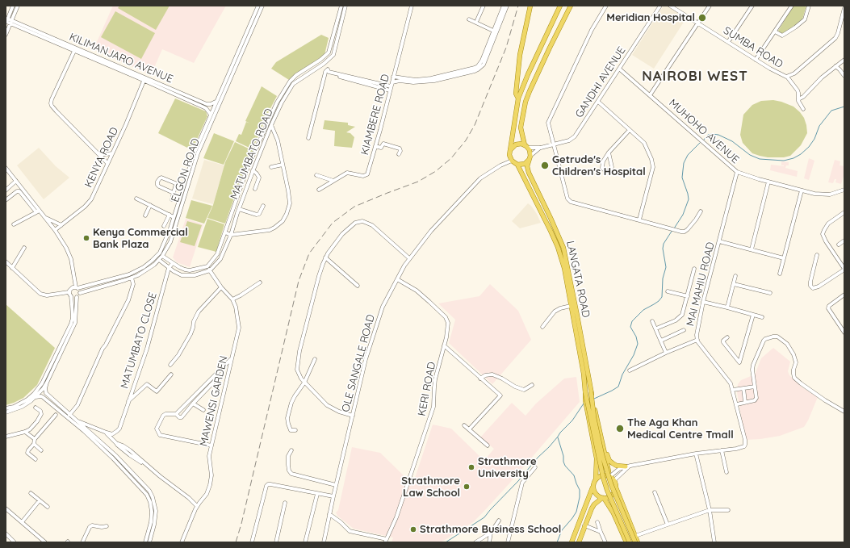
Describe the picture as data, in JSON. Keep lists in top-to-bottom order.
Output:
{
  "streets": {
    "main road": ["LANGATA ROAD"],
    "street": [
      "SUMBA ROAD",
      "KILIMANJARO AVENUE",
      "GANDHI AVENUE",
      "KIAMBERE ROAD",
      "MUHOHO AVENUE",
      "MATUMBATO ROAD",
      "KENYA ROAD",
      "ELGON ROAD",
      "MAI MAHIU ROAD",
      "MATUMBATO CLOSE",
      "OLE SANGALE ROAD",
      "KERI ROAD",
      "MAWENSI GARDEN"
    ]
  },
  "crossings": [
    ["KILIMANJARO AVENUE", "KENYA ROAD"],
    ["KILIMANJARO AVENUE", "ELGON ROAD"],
    ["GANDHI AVENUE", "MUHOHO AVENUE"],
    ["GANDHI AVENUE", "LANGATA ROAD"],
    ["GANDHI AVENUE", "OLE SANGALE ROAD"],
    ["MUHOHO AVENUE", "MAI MAHIU ROAD"],
    ["MATUMBATO ROAD", "MAWENSI GARDEN"],
    ["LANGATA ROAD", "OLE SANGALE ROAD"],
    ["OLE SANGALE ROAD", "KERI ROAD"]
  ],
  "districts": ["NAIROBI WEST"],
  "places": [
    "Meridian Hospital",
    "Getrude's Children's Hospital",
    "Kenya Commercial Bank Plaza",
    "The Aga Khan Medical Centre Tmall",
    "Strathmore University",
    "Strathmore Law School",
    "Strathmore Business School"
  ]
}
